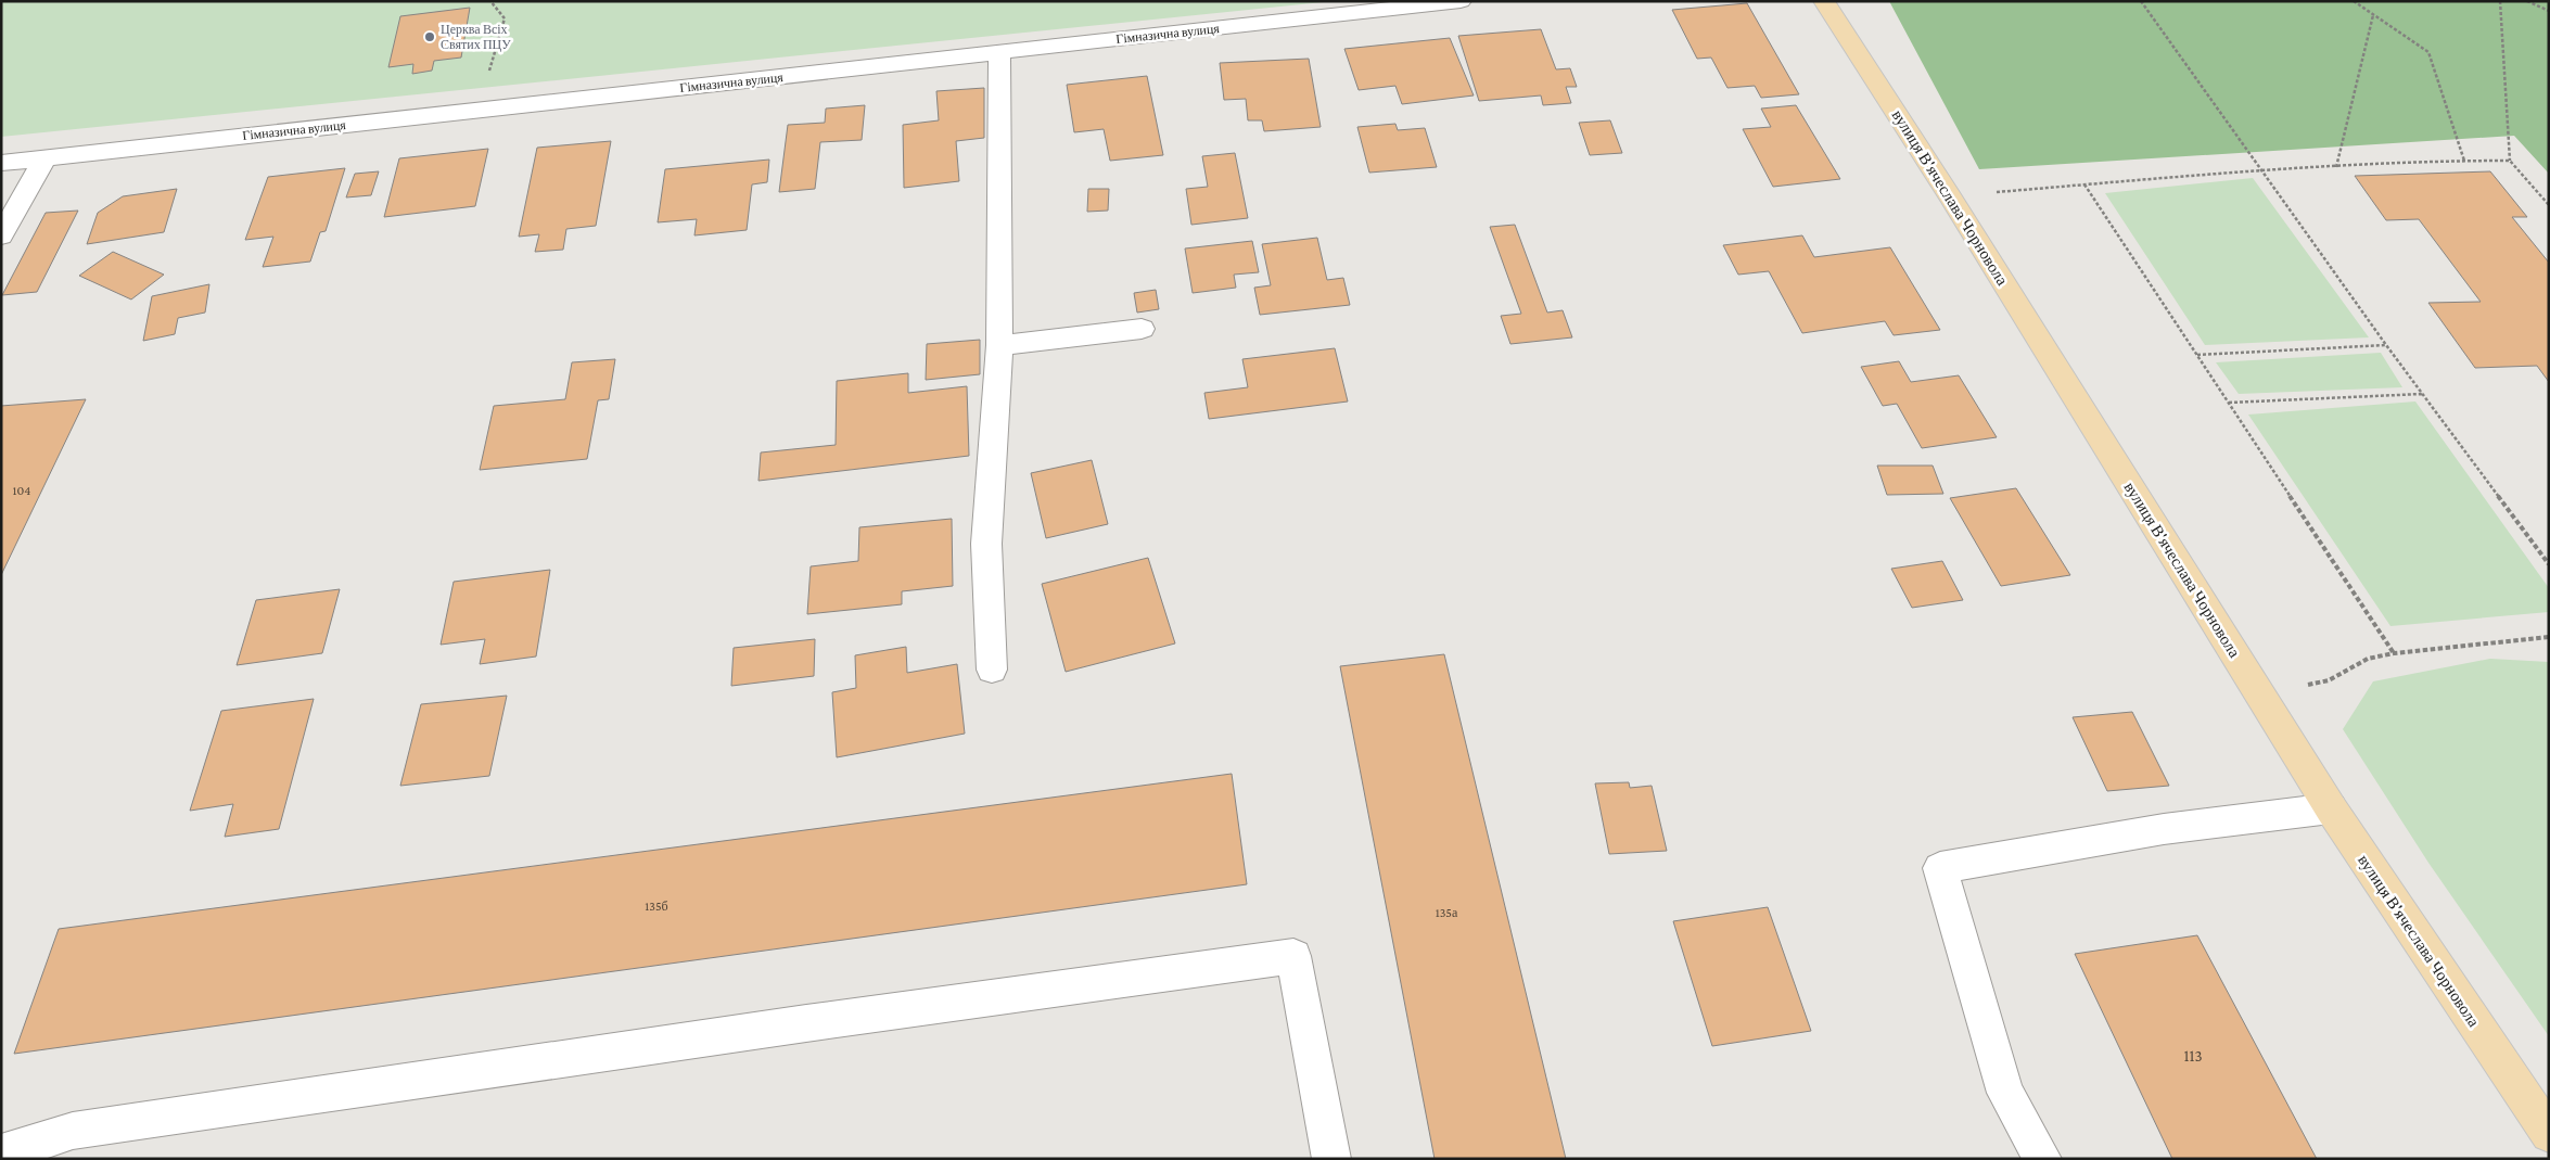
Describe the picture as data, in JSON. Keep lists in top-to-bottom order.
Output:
{
  "streets": {
    "main road": ["вулиця В'ячеслава Чорновола"],
    "street": ["Гімназична вулиця"]
  },
  "places": ["Церква Всіх Святих ПЦУ"],
  "house_numbers": [
    "104",
    "135б",
    "135а",
    "113"
  ]
}
